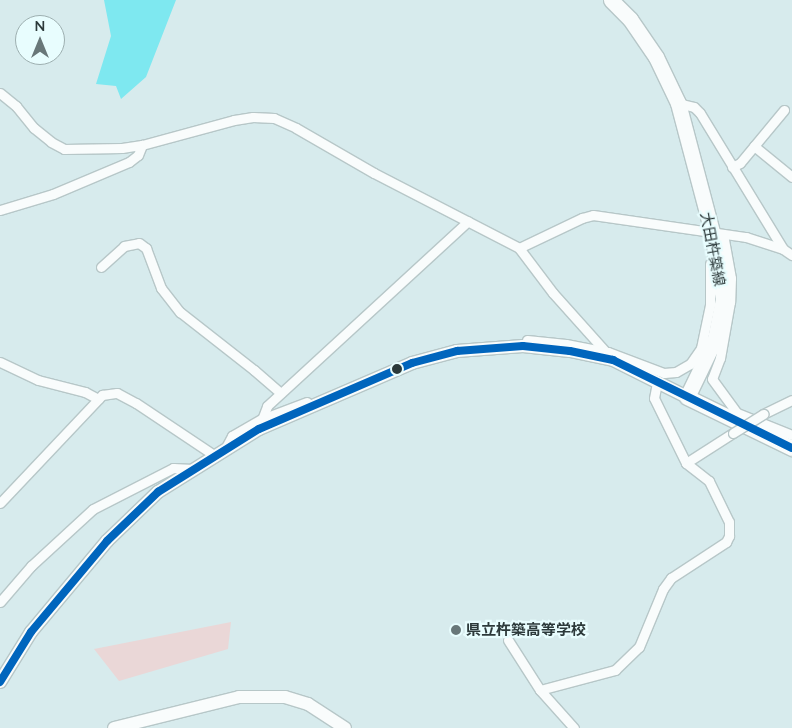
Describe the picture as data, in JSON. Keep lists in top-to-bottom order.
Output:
{
  "streets": {
    "main road": ["大田杵築線"]
  },
  "places": ["県立杵築高等学校"],
  "north": "top"
}
